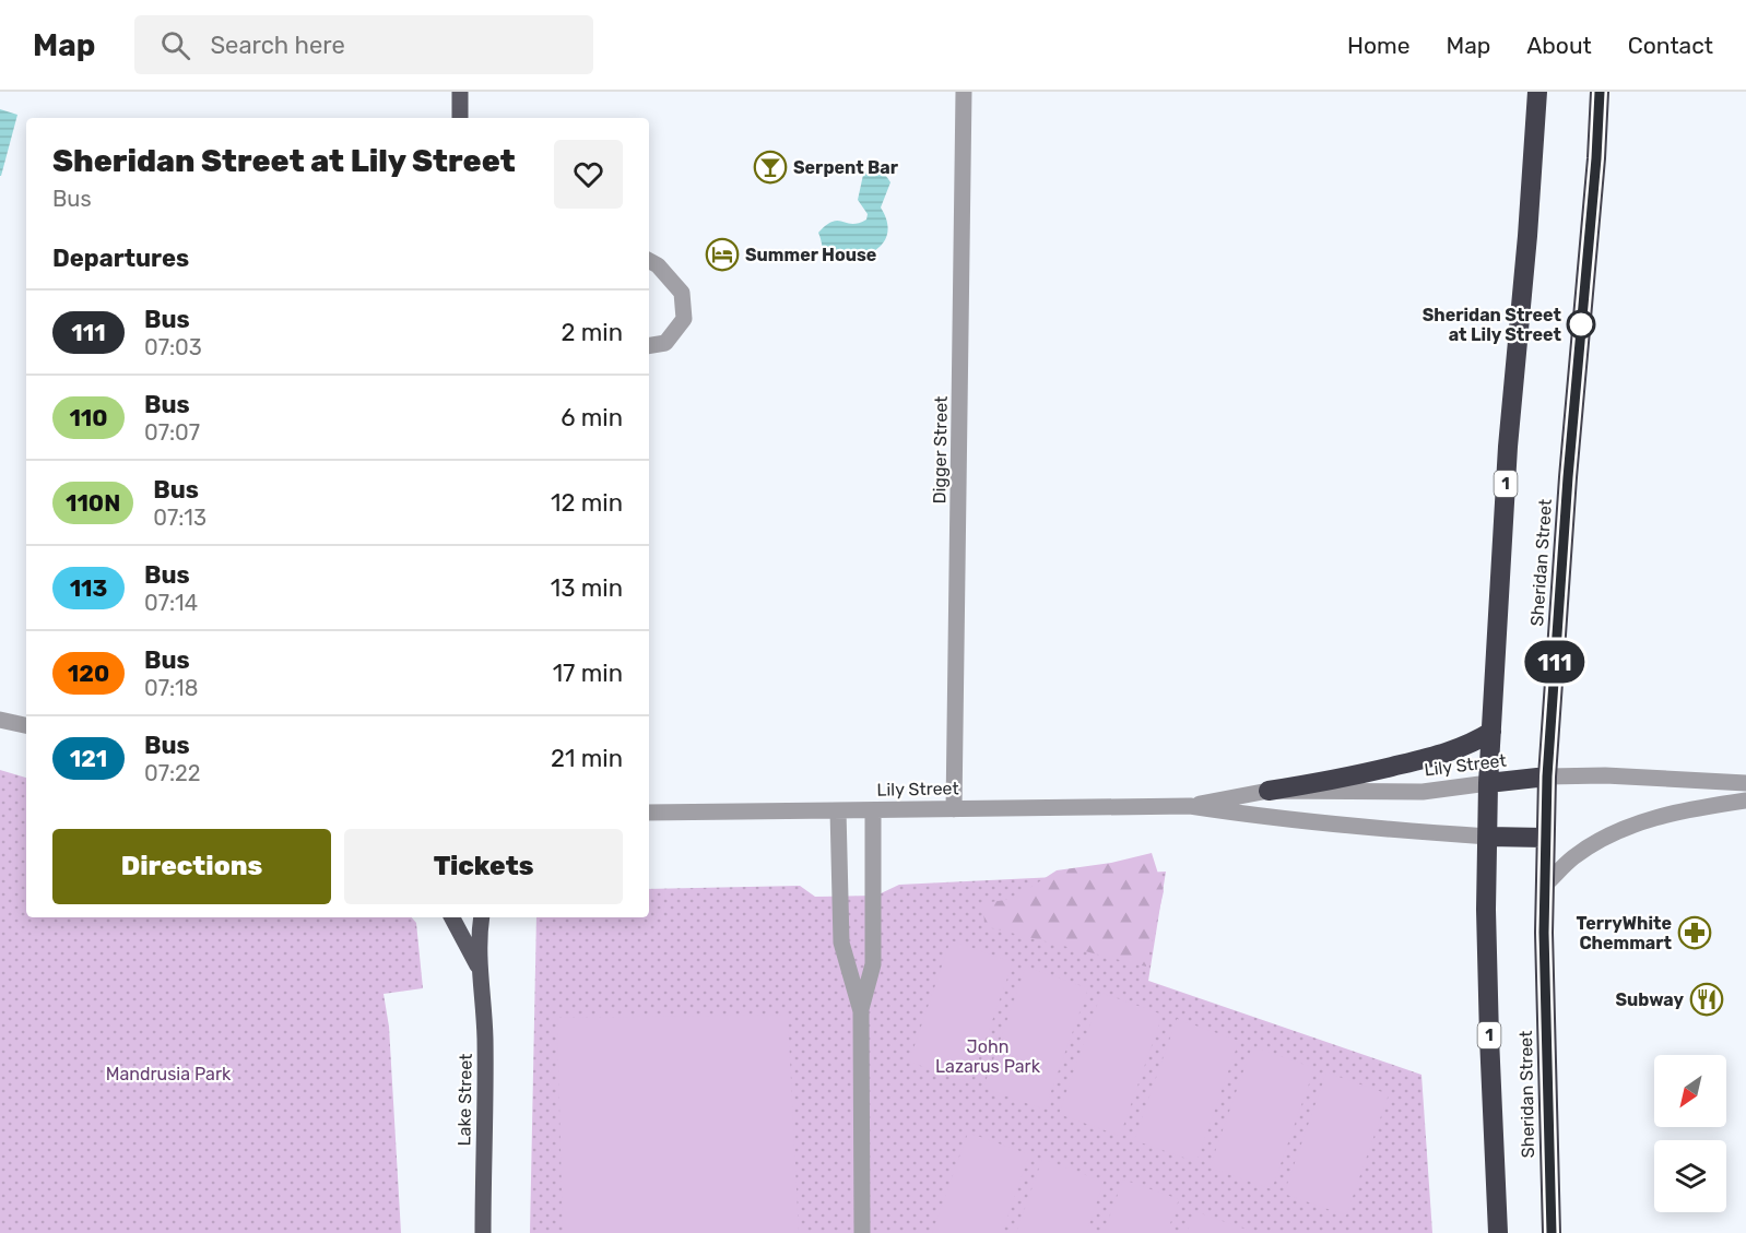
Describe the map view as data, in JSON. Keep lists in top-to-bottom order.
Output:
{
  "streets": {
    "highway": ["1", "Sheridan Street", "Lily Street"],
    "main road": ["Lake Street"],
    "street": ["Digger Street"]
  },
  "crossings": [
    ["Digger Street", "Lily Street"],
    ["Sheridan Street", "Lily Street"]
  ],
  "parks": ["John Lazarus Park", "Mandrusia Park"],
  "places": {
    "bar": ["Serpent Bar"],
    "hotel": ["Summer House"],
    "other": ["Sheridan Street at Lily Street"],
    "pharmacy": ["TerryWhite Chemmart"],
    "restaurant": ["Subway"]
  },
  "lines": ["bus line 111"],
  "north": "bottom left",
  "page": {
    "header": "Map",
    "search": "Search here",
    "nav": [
      "Home",
      "Map",
      "About",
      "Contact"
    ],
    "on_map": "111",
    "heading": [
      ["Sheridan Street at Lily Street", "Bus"],
      "Departures"
    ],
    "list": [
      {
        "mark": "111",
        "name": "Bus",
        "note": "07:03",
        "value": "2 min"
      },
      {
        "mark": "110",
        "name": "Bus",
        "note": "07:07",
        "value": "6 min"
      },
      {
        "mark": "110N",
        "name": "Bus",
        "note": "07:13",
        "value": "12 min"
      },
      {
        "mark": "113",
        "name": "Bus",
        "note": "07:14",
        "value": "13 min"
      },
      {
        "mark": "120",
        "name": "Bus",
        "note": "07:18",
        "value": "17 min"
      },
      {
        "mark": "121",
        "name": "Bus",
        "note": "07:22",
        "value": "21 min"
      }
    ],
    "buttons": ["Directions", "Tickets"]
  }
}
